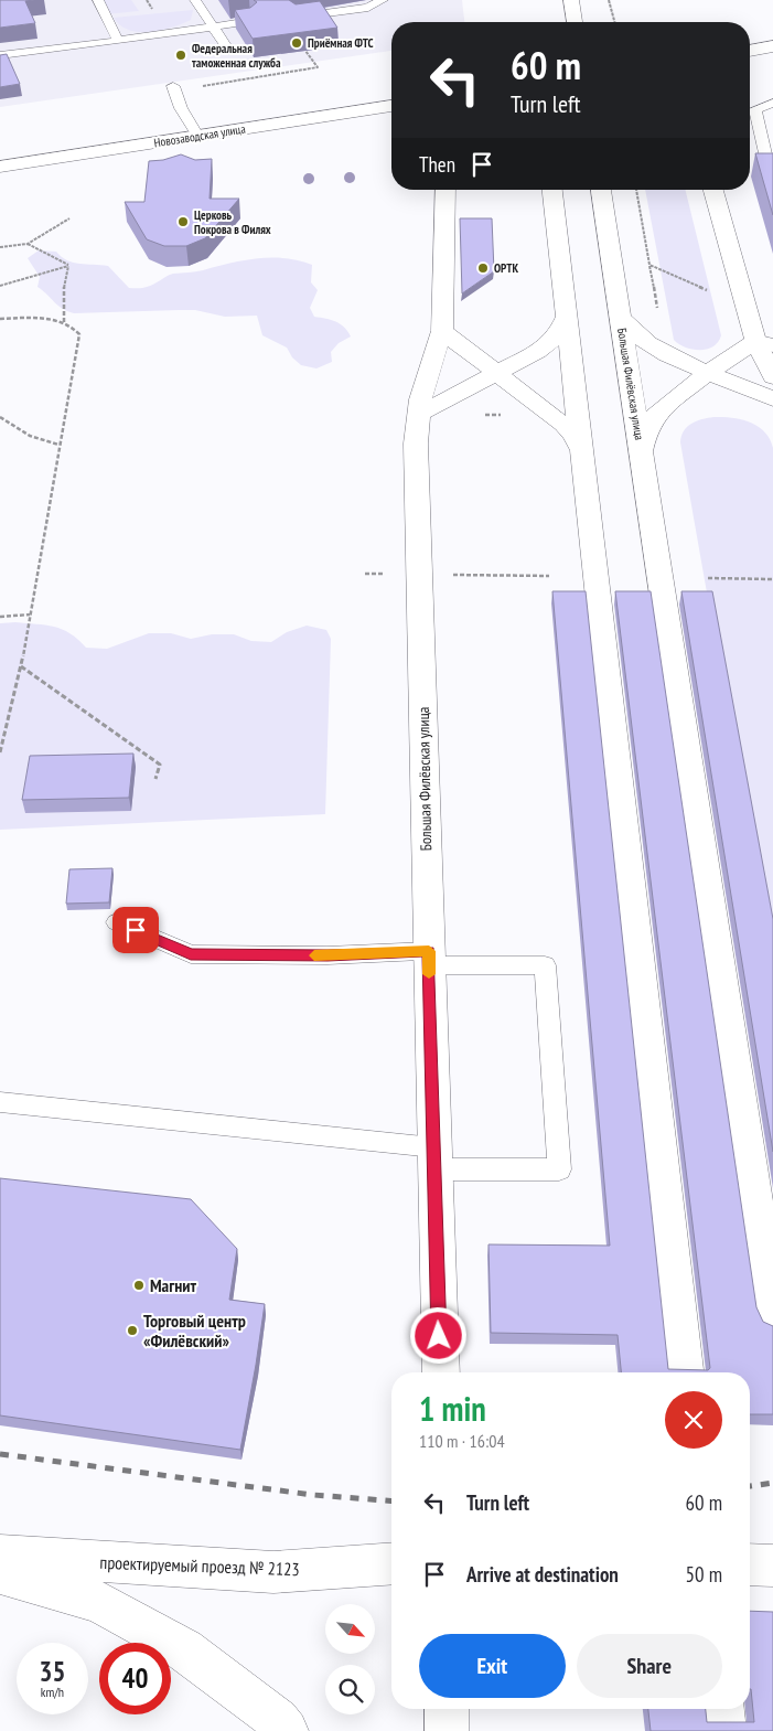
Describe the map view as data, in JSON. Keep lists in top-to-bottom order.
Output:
{
  "streets": {
    "street": ["Новозаводская улица", "Большая Филёвская улица", "проектируемый проезд № 2123"]
  },
  "places": [
    "Приёмная ФТС",
    "Федеральная таможенная служба",
    "Церковь Покрова в Филях",
    "ОРТК",
    "Магнит",
    "Торговый центр «Филёвский»"
  ],
  "north": "bottom right",
  "page": {
    "turn": ["60 m", "Turn left"],
    "then": "Then",
    "heading": ["1 min", "110 m · 16:04"],
    "list": [
      {
        "name": "Turn left",
        "value": "60 m"
      },
      {
        "name": "Arrive at destination",
        "value": "50 m"
      }
    ],
    "buttons": ["Exit", "Share"],
    "speed": "35 km/h",
    "limit": "40"
  }
}
